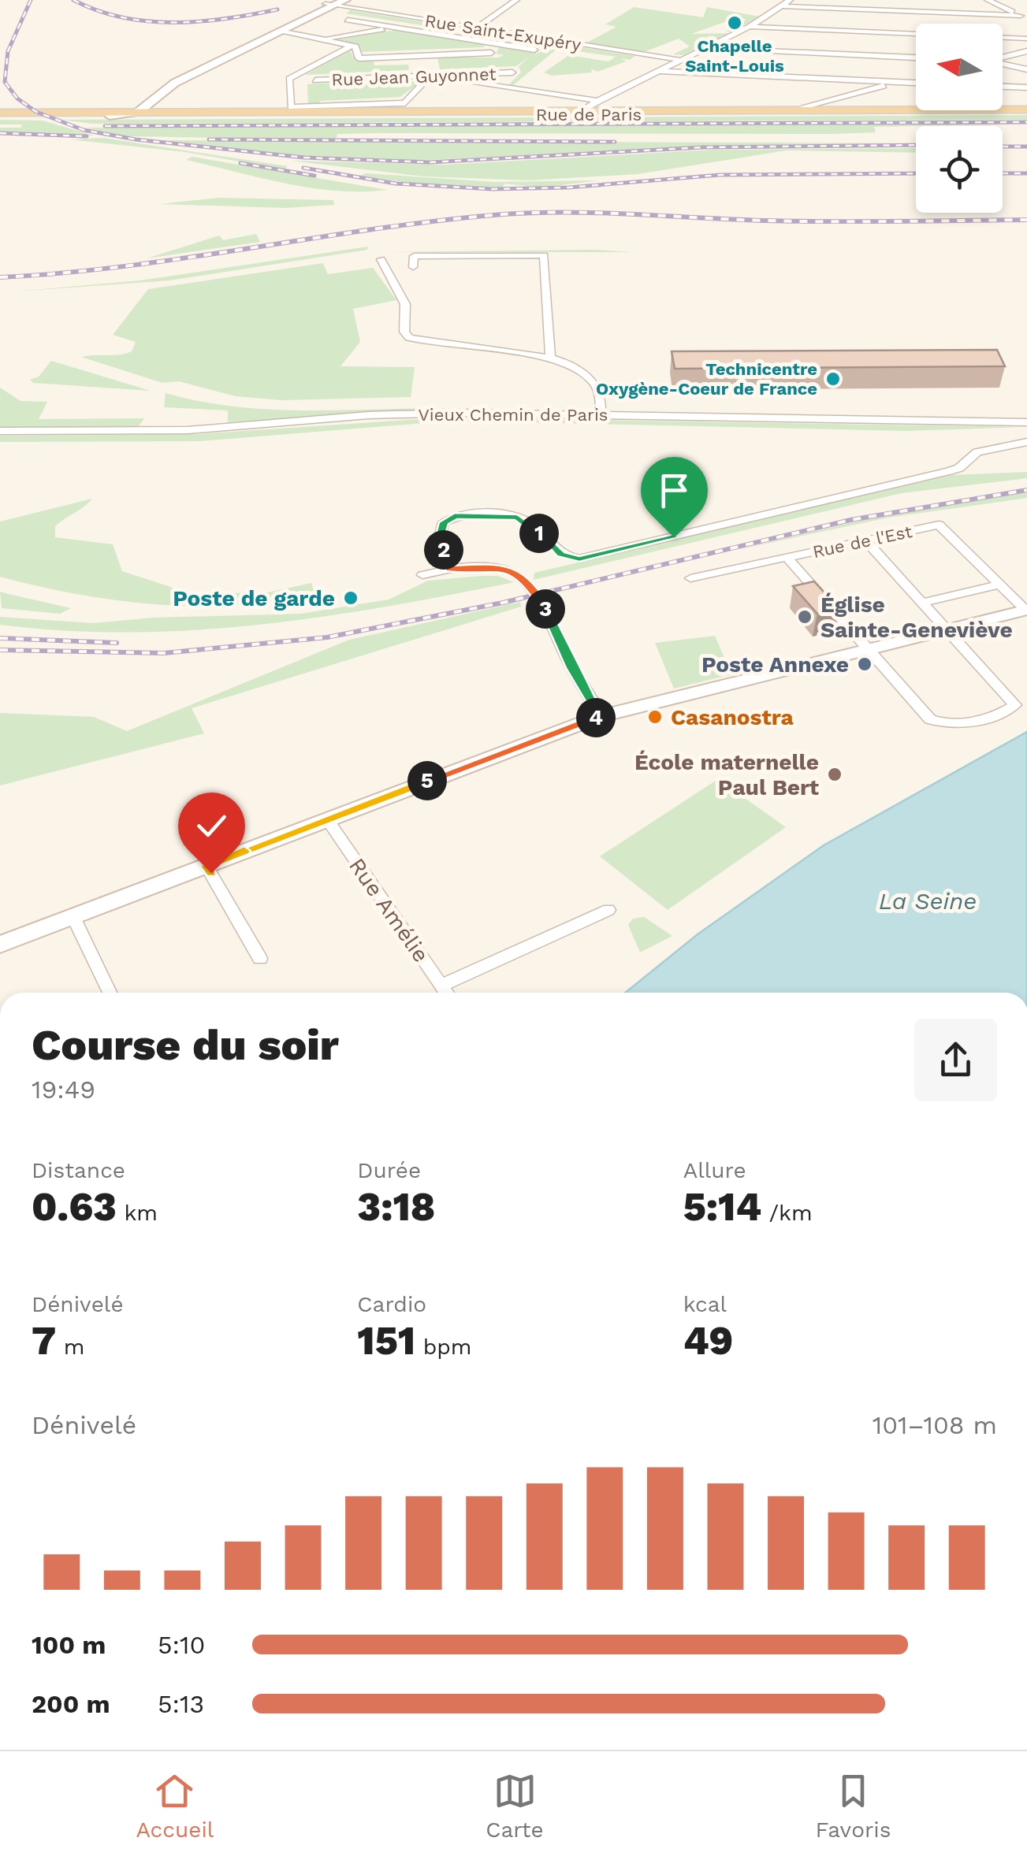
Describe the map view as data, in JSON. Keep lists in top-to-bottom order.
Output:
{
  "streets": {
    "main road": ["Rue de Paris"],
    "street": [
      "Rue Saint-Exupéry",
      "Rue Jean Guyonnet",
      "Vieux Chemin de Paris",
      "Rue de l'Est",
      "Rue Amélie"
    ]
  },
  "water": ["La Seine"],
  "places": [
    "Chapelle Saint-Louis",
    "Technicentre Oxygène-Coeur de France",
    "Poste de garde",
    "Église Sainte-Geneviève",
    "Poste Annexe",
    "Casanostra",
    "École maternelle Paul Bert"
  ],
  "north": "left",
  "page": {
    "pins": [
      "1",
      "2",
      "3",
      "4",
      "5"
    ],
    "heading": ["Course du soir", "19:49"],
    "stats": [
      ["Distance", "0.63 km"],
      ["Durée", "3:18"],
      ["Allure", "5:14 /km"],
      ["Dénivelé", "7 m"],
      ["Cardio", "151 bpm"],
      ["kcal", "49"]
    ],
    "chart": ["Dénivelé", "101–108 m"],
    "list": [
      {
        "name": "100 m",
        "note": "5:10"
      },
      {
        "name": "200 m",
        "note": "5:13"
      }
    ],
    "tabs": ["Accueil", "Carte", "Favoris"]
  }
}
